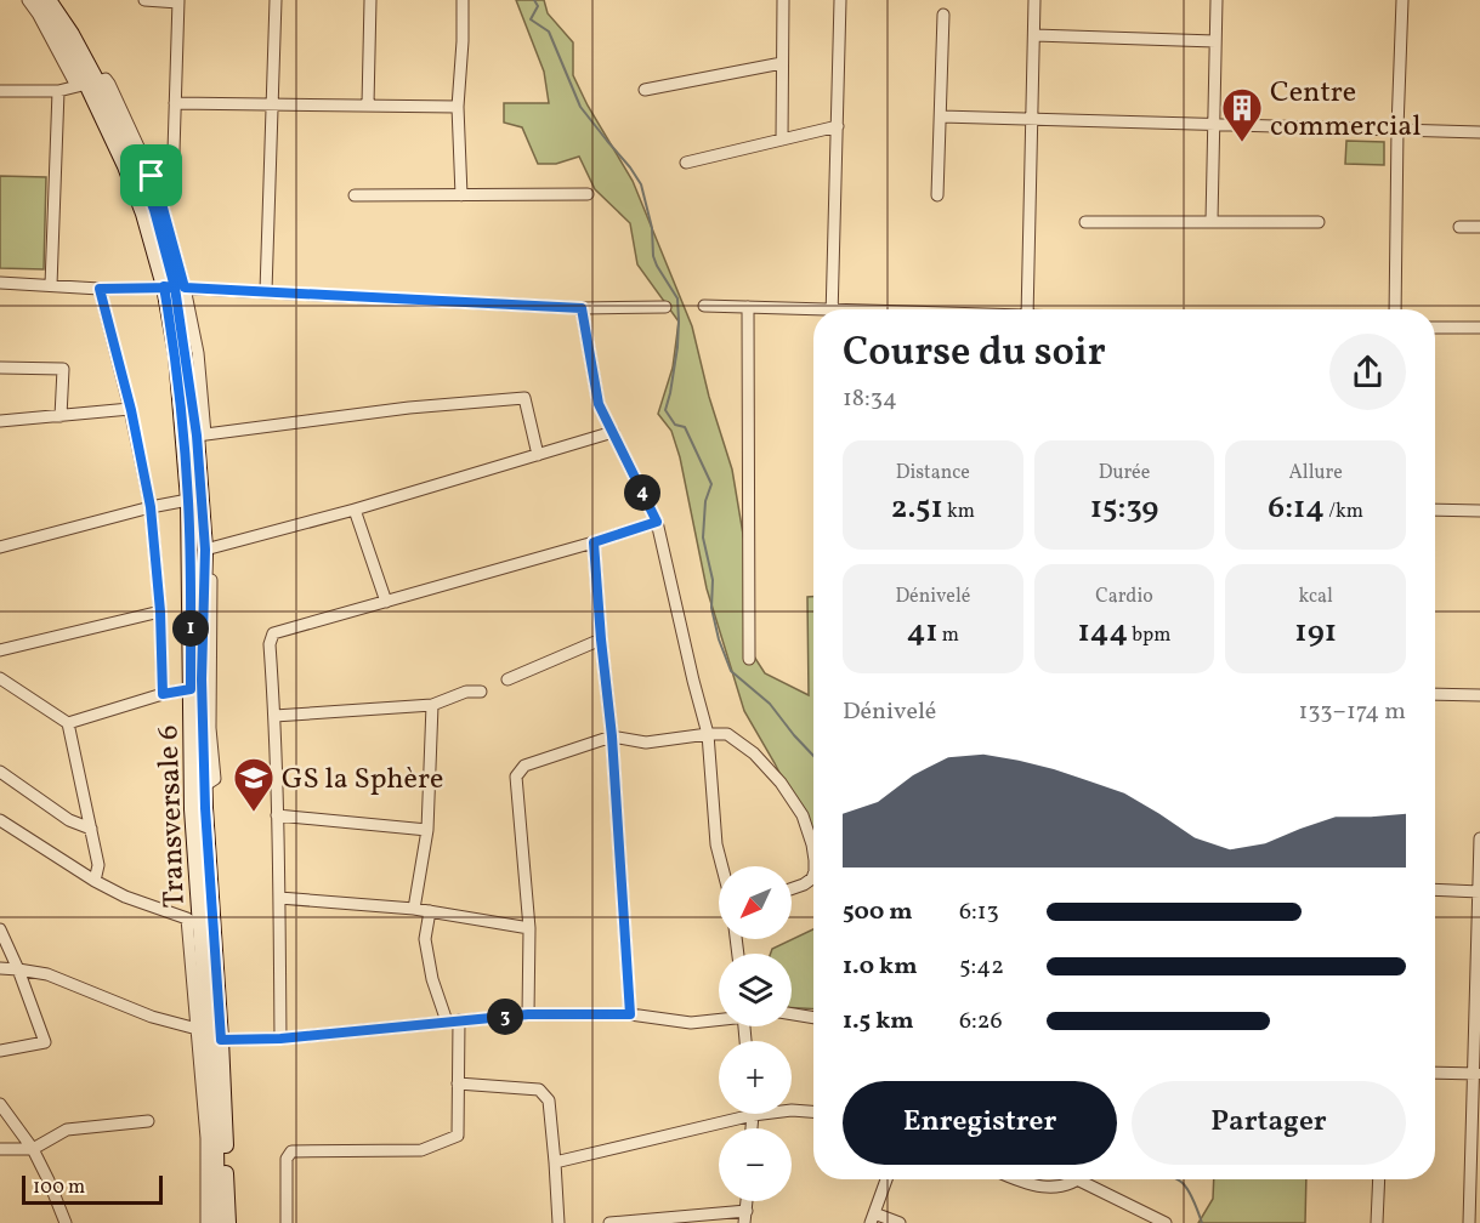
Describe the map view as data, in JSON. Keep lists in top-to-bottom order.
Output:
{
  "streets": {
    "main road": ["Transversale 6"]
  },
  "places": {
    "building": ["Centre commercial"],
    "school or university": ["GS la Sphère"]
  },
  "scale_bar": "100 m",
  "north": "bottom left",
  "page": {
    "heading": ["Course du soir", "18:34"],
    "stats": [
      ["Distance", "2.51 km"],
      ["Durée", "15:39"],
      ["Allure", "6:14 /km"],
      ["Dénivelé", "41 m"],
      ["Cardio", "144 bpm"],
      ["kcal", "191"]
    ],
    "pins": ["4", "1", "3"],
    "chart": ["Dénivelé", "133–174 m"],
    "map_buttons": ["+", "−"],
    "list": [
      {
        "name": "500 m",
        "note": "6:13"
      },
      {
        "name": "1.0 km",
        "note": "5:42"
      },
      {
        "name": "1.5 km",
        "note": "6:26"
      }
    ],
    "buttons": ["Enregistrer", "Partager"],
    "scale": "100 m"
  }
}
